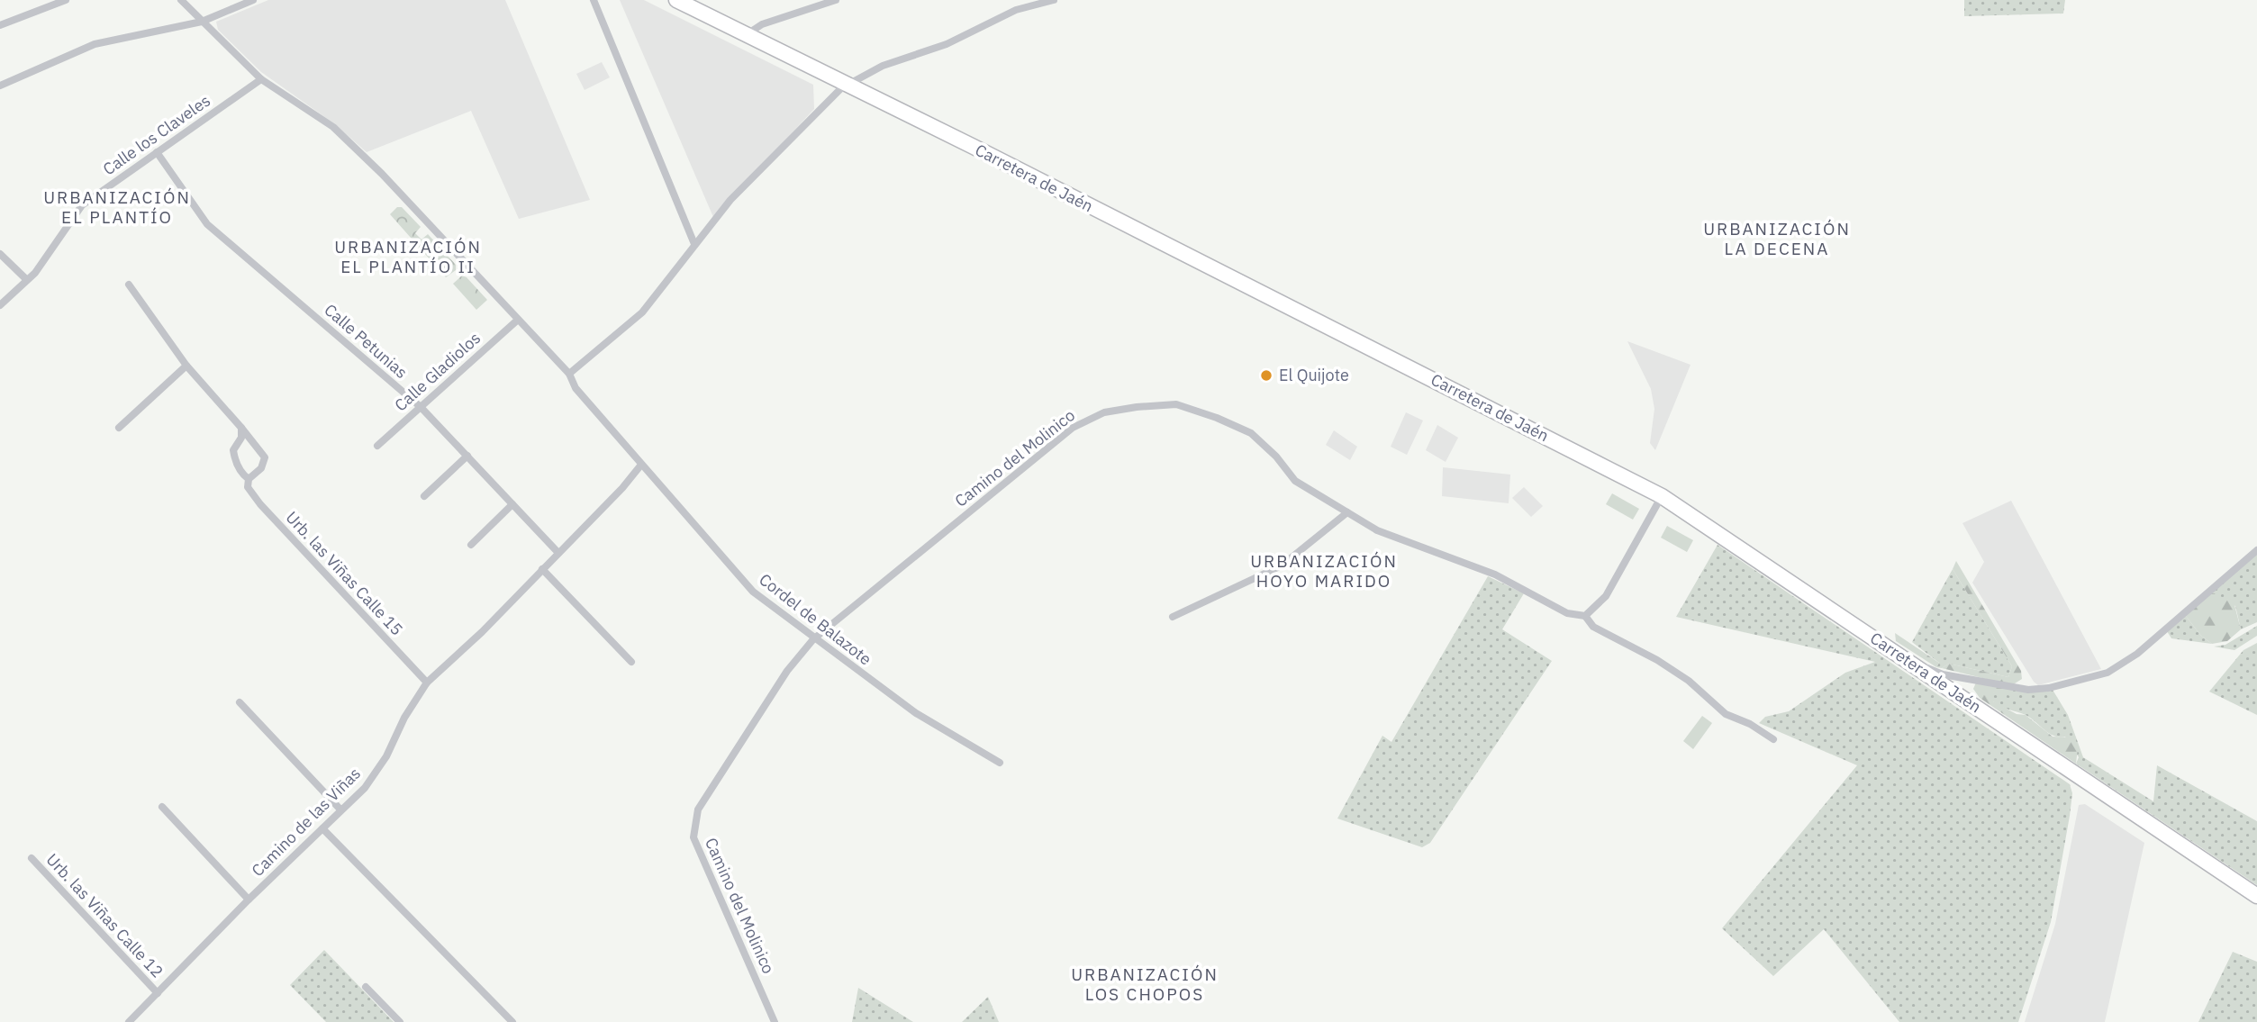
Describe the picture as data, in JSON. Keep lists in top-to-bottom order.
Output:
{
  "streets": {
    "highway": ["Carretera de Jaén"],
    "street": [
      "Calle los Claveles",
      "Calle Petunias",
      "Calle Gladiolos",
      "Camino del Molinico",
      "Urb. las Viñas Calle 15",
      "Cordel de Balazote",
      "Camino de las Viñas",
      "Urb. las Viñas Calle 12"
    ]
  },
  "crossings": [
    ["Calle los Claveles", "Calle Petunias"],
    ["Calle los Claveles", "Cordel de Balazote"],
    ["Calle Petunias", "Calle Gladiolos"],
    ["Calle Petunias", "Camino de las Viñas"],
    ["Calle Gladiolos", "Cordel de Balazote"],
    ["Camino del Molinico", "Cordel de Balazote"],
    ["Urb. las Viñas Calle 15", "Camino de las Viñas"],
    ["Cordel de Balazote", "Camino de las Viñas"],
    ["Camino de las Viñas", "Urb. las Viñas Calle 12"]
  ],
  "districts": [
    "URBANIZACIÓN EL PLANTÍO",
    "URBANIZACIÓN LA DECENA",
    "URBANIZACIÓN EL PLANTÍO II",
    "URBANIZACIÓN HOYO MARIDO",
    "URBANIZACIÓN LOS CHOPOS"
  ],
  "places": ["El Quijote"]
}
